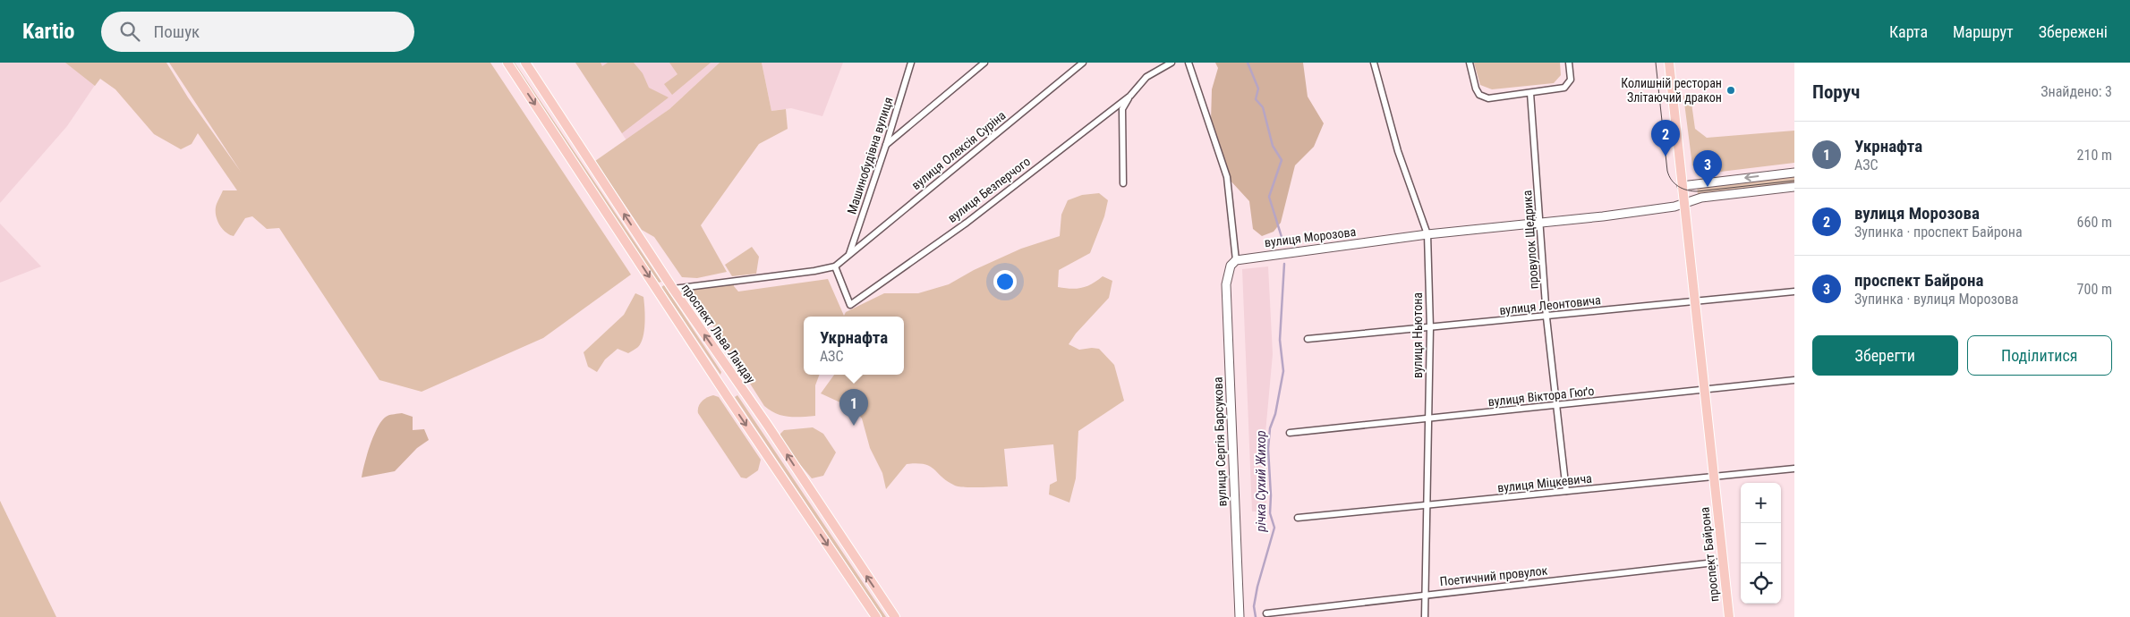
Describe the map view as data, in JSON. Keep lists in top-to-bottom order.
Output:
{
  "streets": {
    "main road": [
      "вулиця Морозова",
      "проспект Льва Ландау",
      "вулиця Сергія Барсукова",
      "проспект Байрона"
    ],
    "street": [
      "вулиця Олексія Суріна",
      "Машинобудівна вулиця",
      "вулиця Безперчого",
      "провулок Щедрика",
      "вулиця Леонтовича",
      "вулиця Ньютона",
      "вулиця Віктора Гюґо",
      "вулиця Міцкевича",
      "Поетичний провулок"
    ]
  },
  "crossings": [
    ["вулиця Олексія Суріна", "Машинобудівна вулиця"],
    ["вулиця Олексія Суріна", "вулиця Безперчого"],
    ["вулиця Морозова", "провулок Щедрика"],
    ["вулиця Морозова", "вулиця Ньютона"],
    ["вулиця Морозова", "вулиця Сергія Барсукова"],
    ["вулиця Морозова", "проспект Байрона"],
    ["провулок Щедрика", "вулиця Леонтовича"],
    ["провулок Щедрика", "вулиця Віктора Гюґо"],
    ["провулок Щедрика", "вулиця Міцкевича"],
    ["вулиця Леонтовича", "вулиця Ньютона"],
    ["вулиця Леонтовича", "проспект Байрона"],
    ["вулиця Ньютона", "вулиця Віктора Гюґо"],
    ["вулиця Ньютона", "вулиця Міцкевича"],
    ["вулиця Ньютона", "Поетичний провулок"],
    ["вулиця Віктора Гюґо", "проспект Байрона"],
    ["вулиця Міцкевича", "проспект Байрона"],
    ["проспект Байрона", "Поетичний провулок"]
  ],
  "water": ["річка Сухий Жихор"],
  "places": ["Колишній ресторан Злітаючий дракон"],
  "page": {
    "header": "Kartio",
    "search": "Пошук",
    "nav": ["Карта", "Маршрут", "Збережені"],
    "heading": ["Поруч", "Знайдено: 3"],
    "pins": ["2", "3", "1"],
    "list": [
      {
        "mark": "1",
        "name": "Укрнафта",
        "note": "АЗС",
        "value": "210 m"
      },
      {
        "mark": "2",
        "name": "вулиця Морозова",
        "note": "Зупинка · проспект Байрона",
        "value": "660 m"
      },
      {
        "mark": "3",
        "name": "проспект Байрона",
        "note": "Зупинка · вулиця Морозова",
        "value": "700 m"
      }
    ],
    "popup": ["Укрнафта", "АЗС"],
    "buttons": ["Зберегти", "Поділитися"],
    "map_buttons": ["+", "−"]
  }
}
